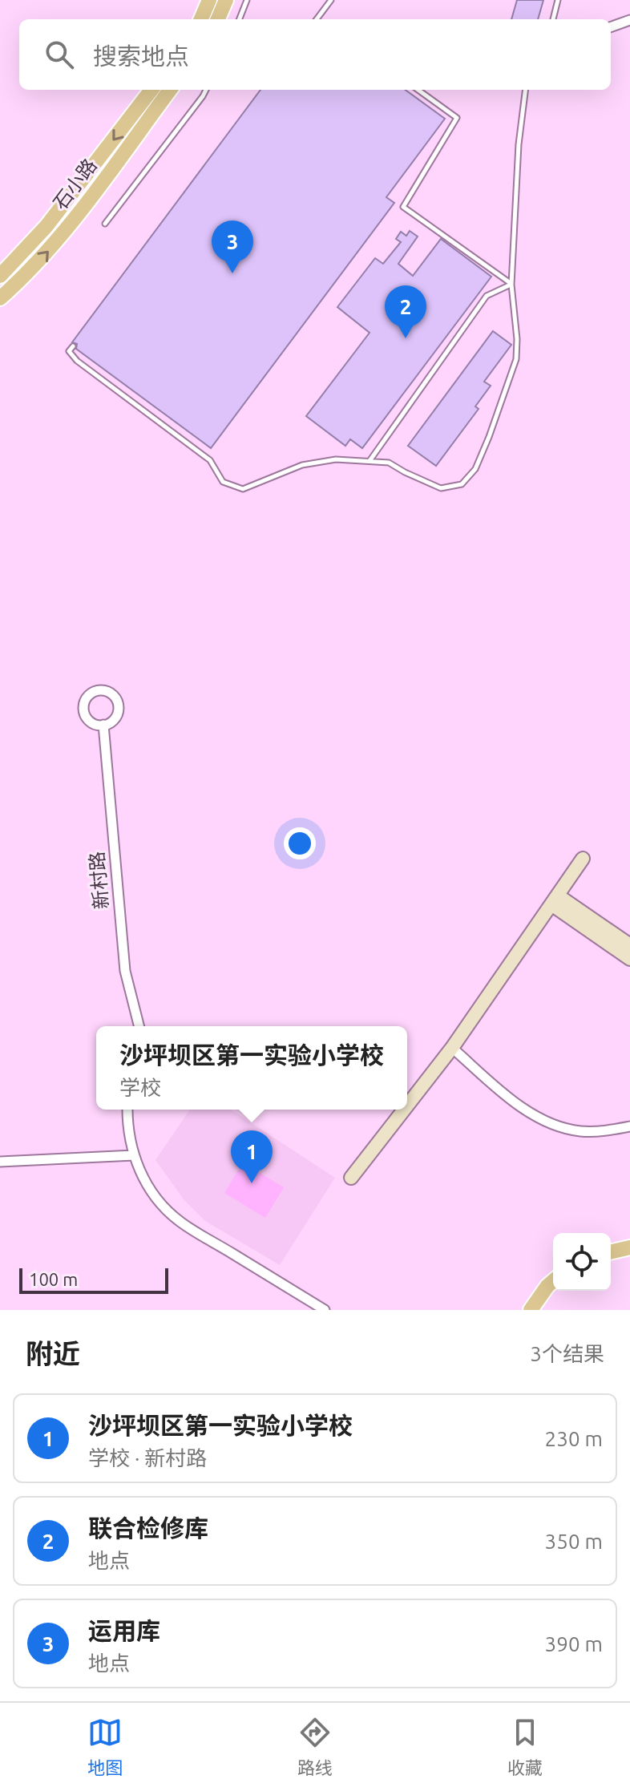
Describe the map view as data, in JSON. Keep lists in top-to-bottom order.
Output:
{
  "streets": {
    "main road": ["石小路"],
    "street": ["新村路"]
  },
  "scale_bar": "100 m",
  "page": {
    "search": "搜索地点",
    "pins": ["3", "2", "1"],
    "popup": ["沙坪坝区第一实验小学校", "学校"],
    "scale": "100 m",
    "heading": ["附近", "3个结果"],
    "list": [
      {
        "mark": "1",
        "name": "沙坪坝区第一实验小学校",
        "note": "学校 · 新村路",
        "value": "230 m"
      },
      {
        "mark": "2",
        "name": "联合检修库",
        "note": "地点",
        "value": "350 m"
      },
      {
        "mark": "3",
        "name": "运用库",
        "note": "地点",
        "value": "390 m"
      }
    ],
    "nav": ["地图", "路线", "收藏"]
  }
}
